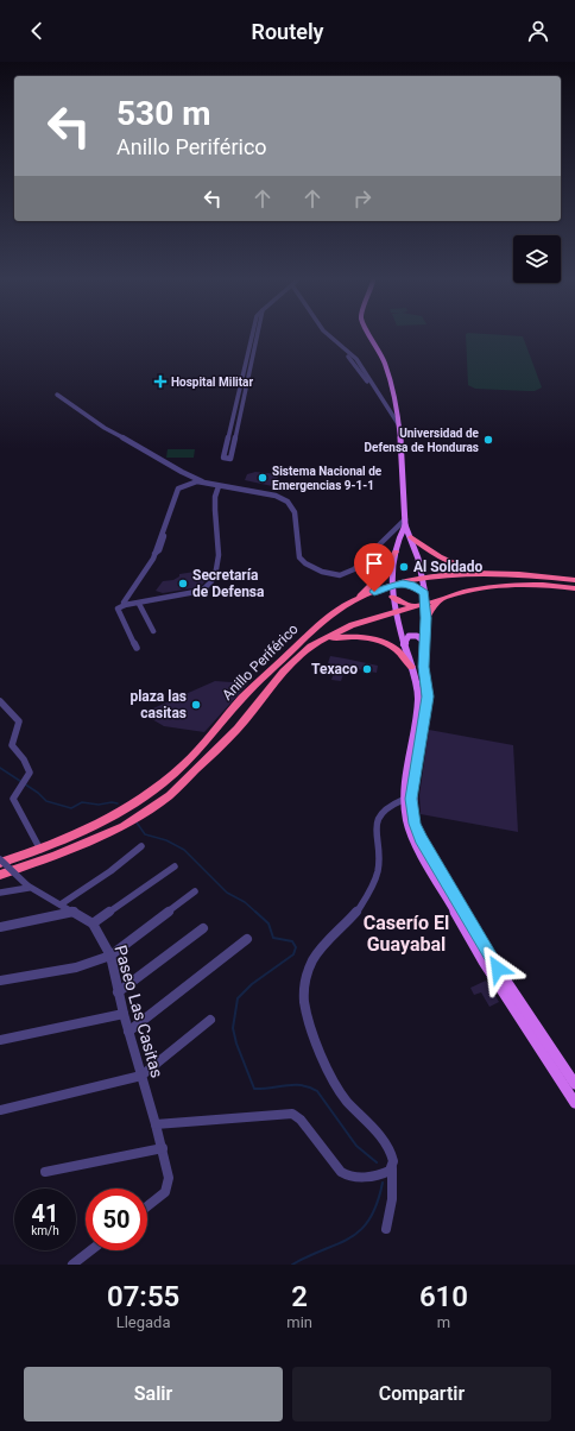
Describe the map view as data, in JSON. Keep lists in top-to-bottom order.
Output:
{
  "streets": {
    "highway": ["Anillo Periférico"],
    "street": ["Paseo Las Casitas"]
  },
  "crossings": [
    ["Anillo Periférico", "Paseo Las Casitas"]
  ],
  "districts": ["Caserío El Guayabal"],
  "places": {
    "health": ["Hospital Militar"],
    "other": [
      "Universidad de Defensa de Honduras",
      "Sistema Nacional de Emergencias 9-1-1",
      "Al Soldado",
      "Secretaría de Defensa",
      "Texaco",
      "plaza las casitas"
    ]
  },
  "page": {
    "header": "Routely",
    "turn": ["530 m", "Anillo Periférico"],
    "speed": "41 km/h",
    "limit": "50",
    "eta": [
      "07:55",
      "Llegada",
      "2",
      "min",
      "610",
      "m"
    ],
    "buttons": ["Salir", "Compartir"]
  }
}
